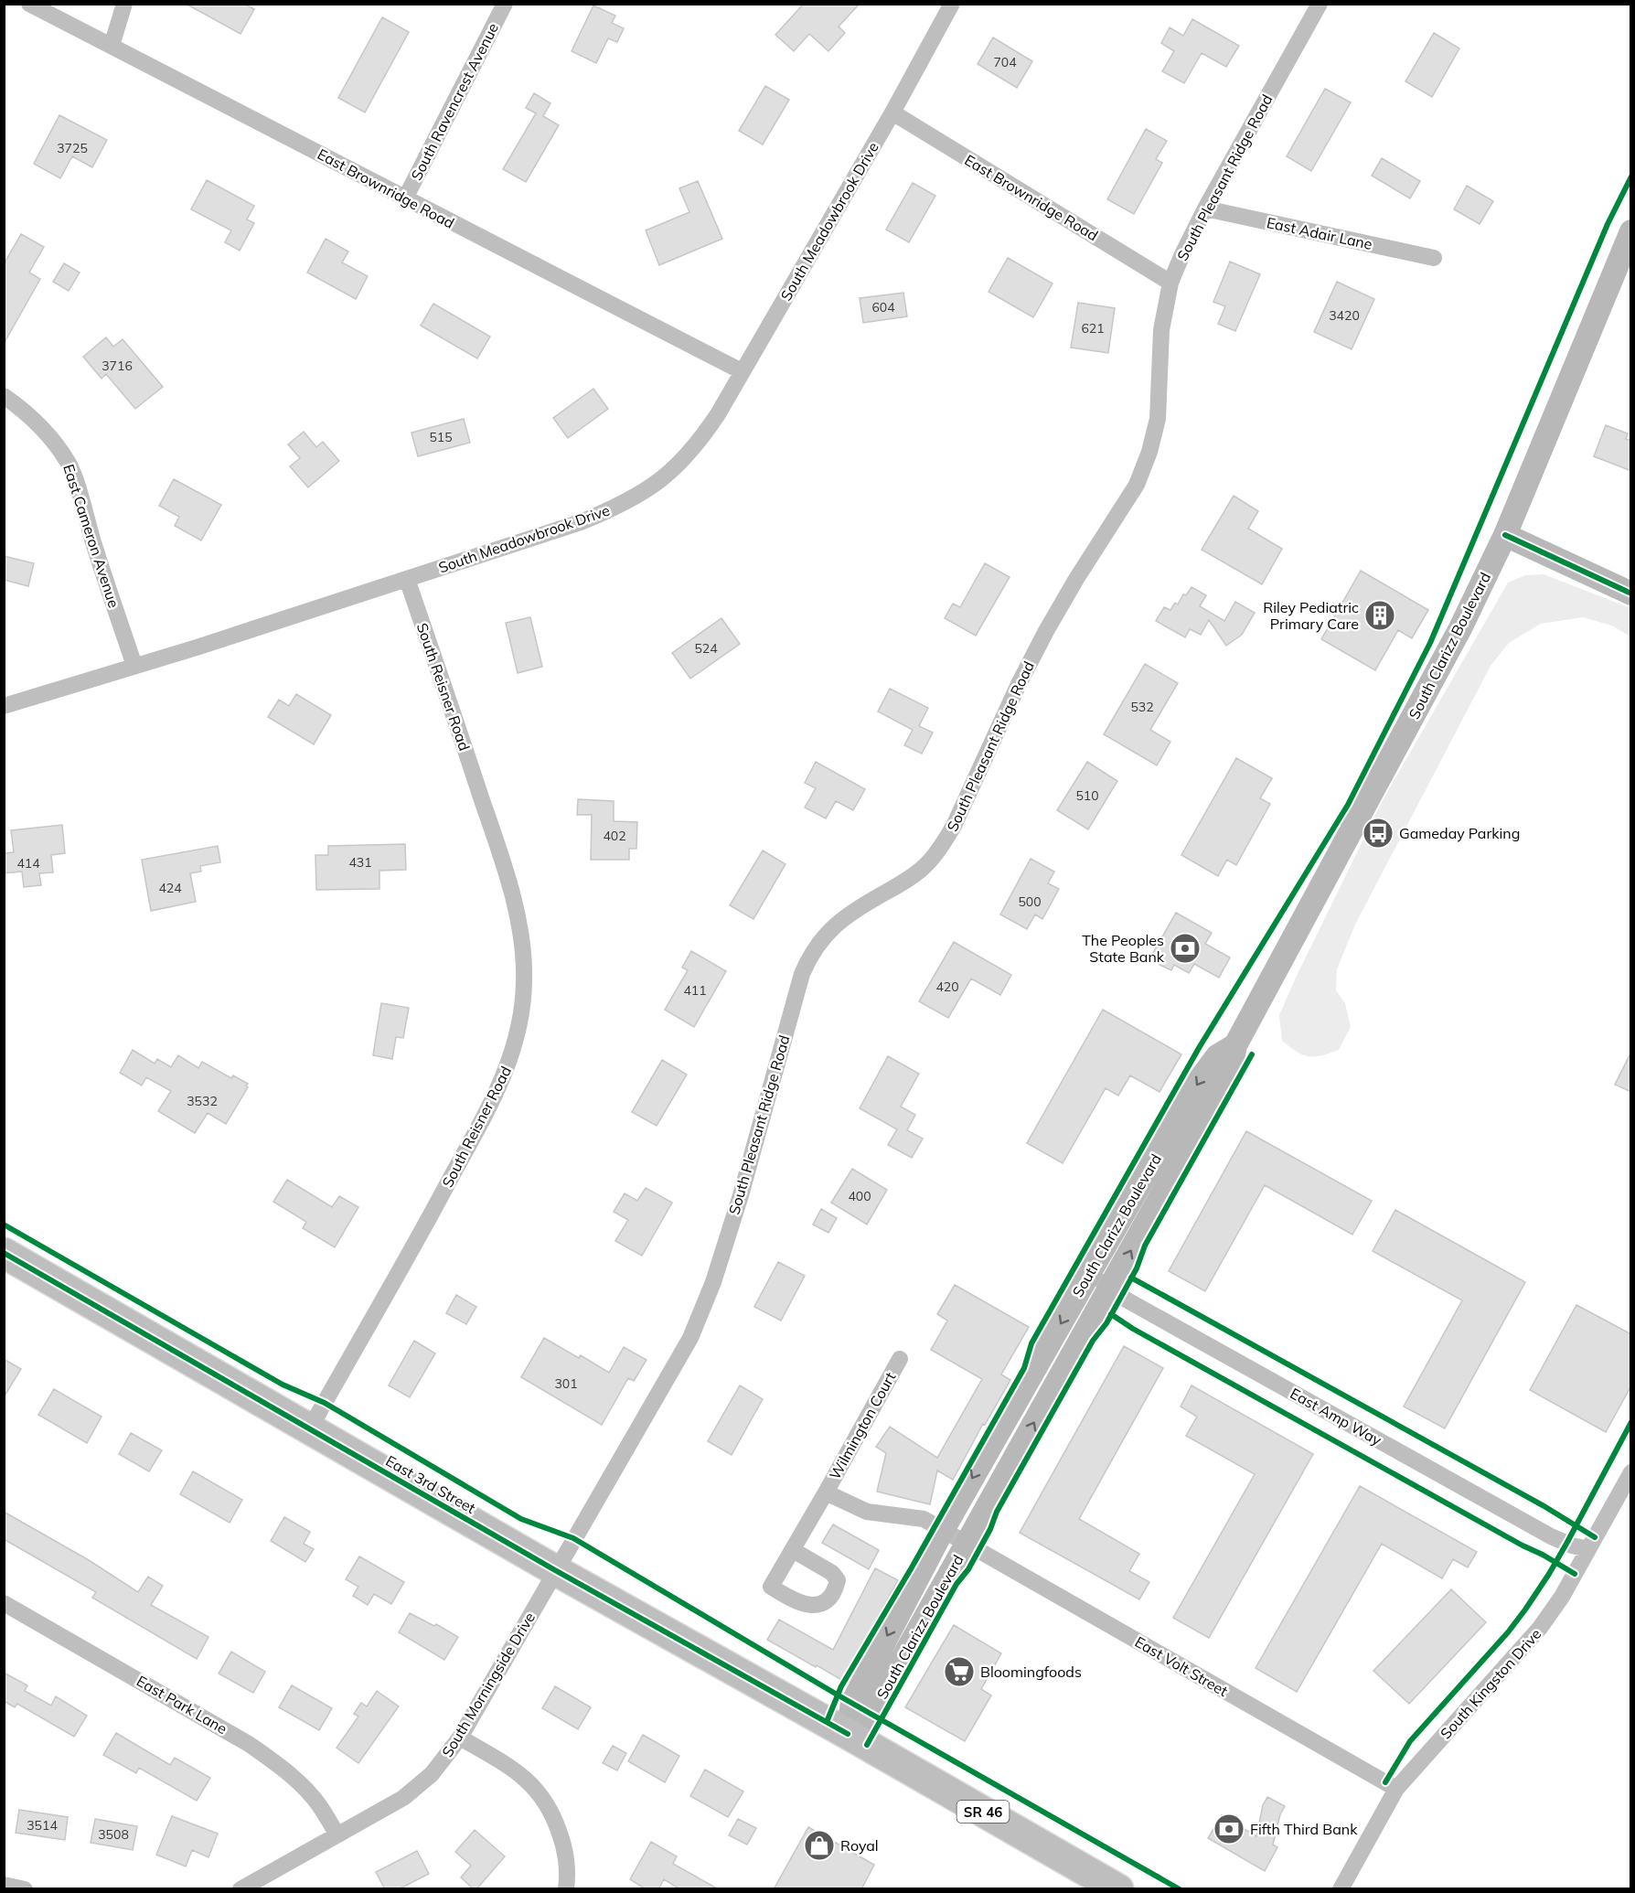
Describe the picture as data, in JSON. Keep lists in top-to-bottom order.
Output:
{
  "streets": {
    "highway": ["East 3rd Street", "SR 46"],
    "street": [
      "South Ravencrest Avenue",
      "South Pleasant Ridge Road",
      "East Brownridge Road",
      "South Meadowbrook Drive",
      "East Adair Lane",
      "East Cameron Avenue",
      "South Clarizz Boulevard",
      "South Reisner Road",
      "East Amp Way",
      "Wilmington Court",
      "East Volt Street",
      "South Kingston Drive",
      "South Morningside Drive",
      "East Park Lane"
    ]
  },
  "crossings": [
    ["South Ravencrest Avenue", "East Brownridge Road"],
    ["South Pleasant Ridge Road", "East Brownridge Road"],
    ["South Pleasant Ridge Road", "East Adair Lane"],
    ["South Pleasant Ridge Road", "East 3rd Street"],
    ["South Pleasant Ridge Road", "South Morningside Drive"],
    ["East Brownridge Road", "South Meadowbrook Drive"],
    ["South Meadowbrook Drive", "East Cameron Avenue"],
    ["South Meadowbrook Drive", "South Reisner Road"],
    ["South Clarizz Boulevard", "East Amp Way"],
    ["South Clarizz Boulevard", "Wilmington Court"],
    ["South Clarizz Boulevard", "East 3rd Street"],
    ["South Clarizz Boulevard", "East Volt Street"],
    ["South Reisner Road", "East 3rd Street"],
    ["East Amp Way", "South Kingston Drive"],
    ["Wilmington Court", "East Volt Street"],
    ["East 3rd Street", "South Morningside Drive"],
    ["East Volt Street", "South Kingston Drive"],
    ["South Morningside Drive", "East Park Lane"]
  ],
  "places": {
    "building": ["Riley Pediatric Primary Care"],
    "bus stop": ["Gameday Parking"],
    "bank": ["The Peoples State Bank", "Fifth Third Bank"],
    "supermarket": ["Bloomingfoods"],
    "shop": ["Royal"]
  },
  "house_numbers": [
    "704",
    "3725",
    "604",
    "3420",
    "621",
    "3716",
    "515",
    "524",
    "532",
    "510",
    "402",
    "431",
    "414",
    "424",
    "500",
    "420",
    "411",
    "3532",
    "400",
    "301",
    "3514",
    "3508"
  ]
}
